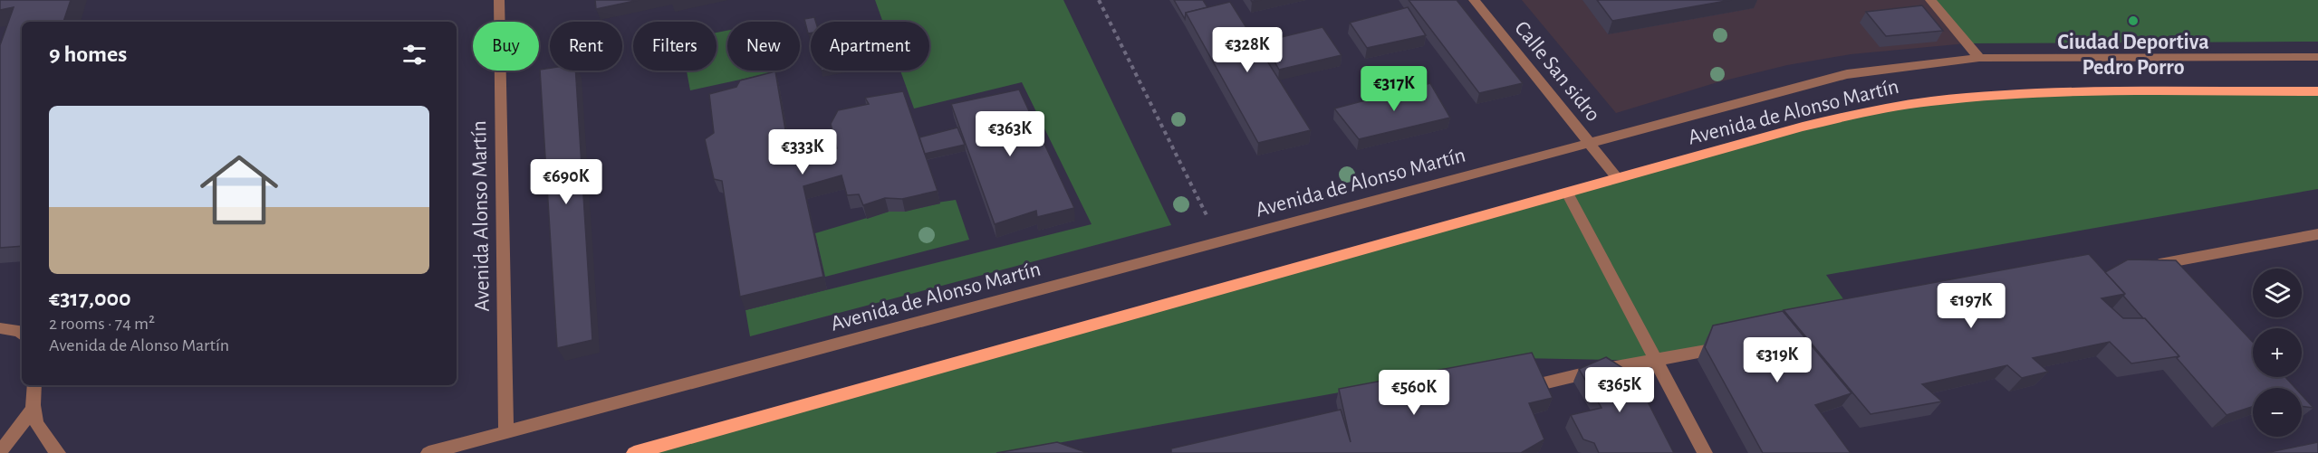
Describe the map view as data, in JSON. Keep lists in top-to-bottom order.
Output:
{
  "streets": {
    "main road": ["Avenida de Alonso Martín"],
    "street": ["Calle San sidro", "Avenida Alonso Martín"]
  },
  "crossings": [
    ["Calle San sidro", "Avenida de Alonso Martín"],
    ["Avenida de Alonso Martín", "Avenida Alonso Martín"]
  ],
  "places": ["Ciudad Deportiva Pedro Porro"],
  "page": {
    "chip": [
      "Buy",
      "Rent",
      "Filters",
      "New",
      "Apartment"
    ],
    "heading": "9 homes",
    "price": [
      "€328K",
      "€317K",
      "€363K",
      "€333K",
      "€690K",
      "€197K",
      "€319K",
      "€365K",
      "€560K"
    ],
    "list": [
      {
        "name": "€317,000",
        "note": "2 rooms · 74 m² · Avenida de Alonso Martín"
      }
    ],
    "map_buttons": ["+", "−"]
  }
}
